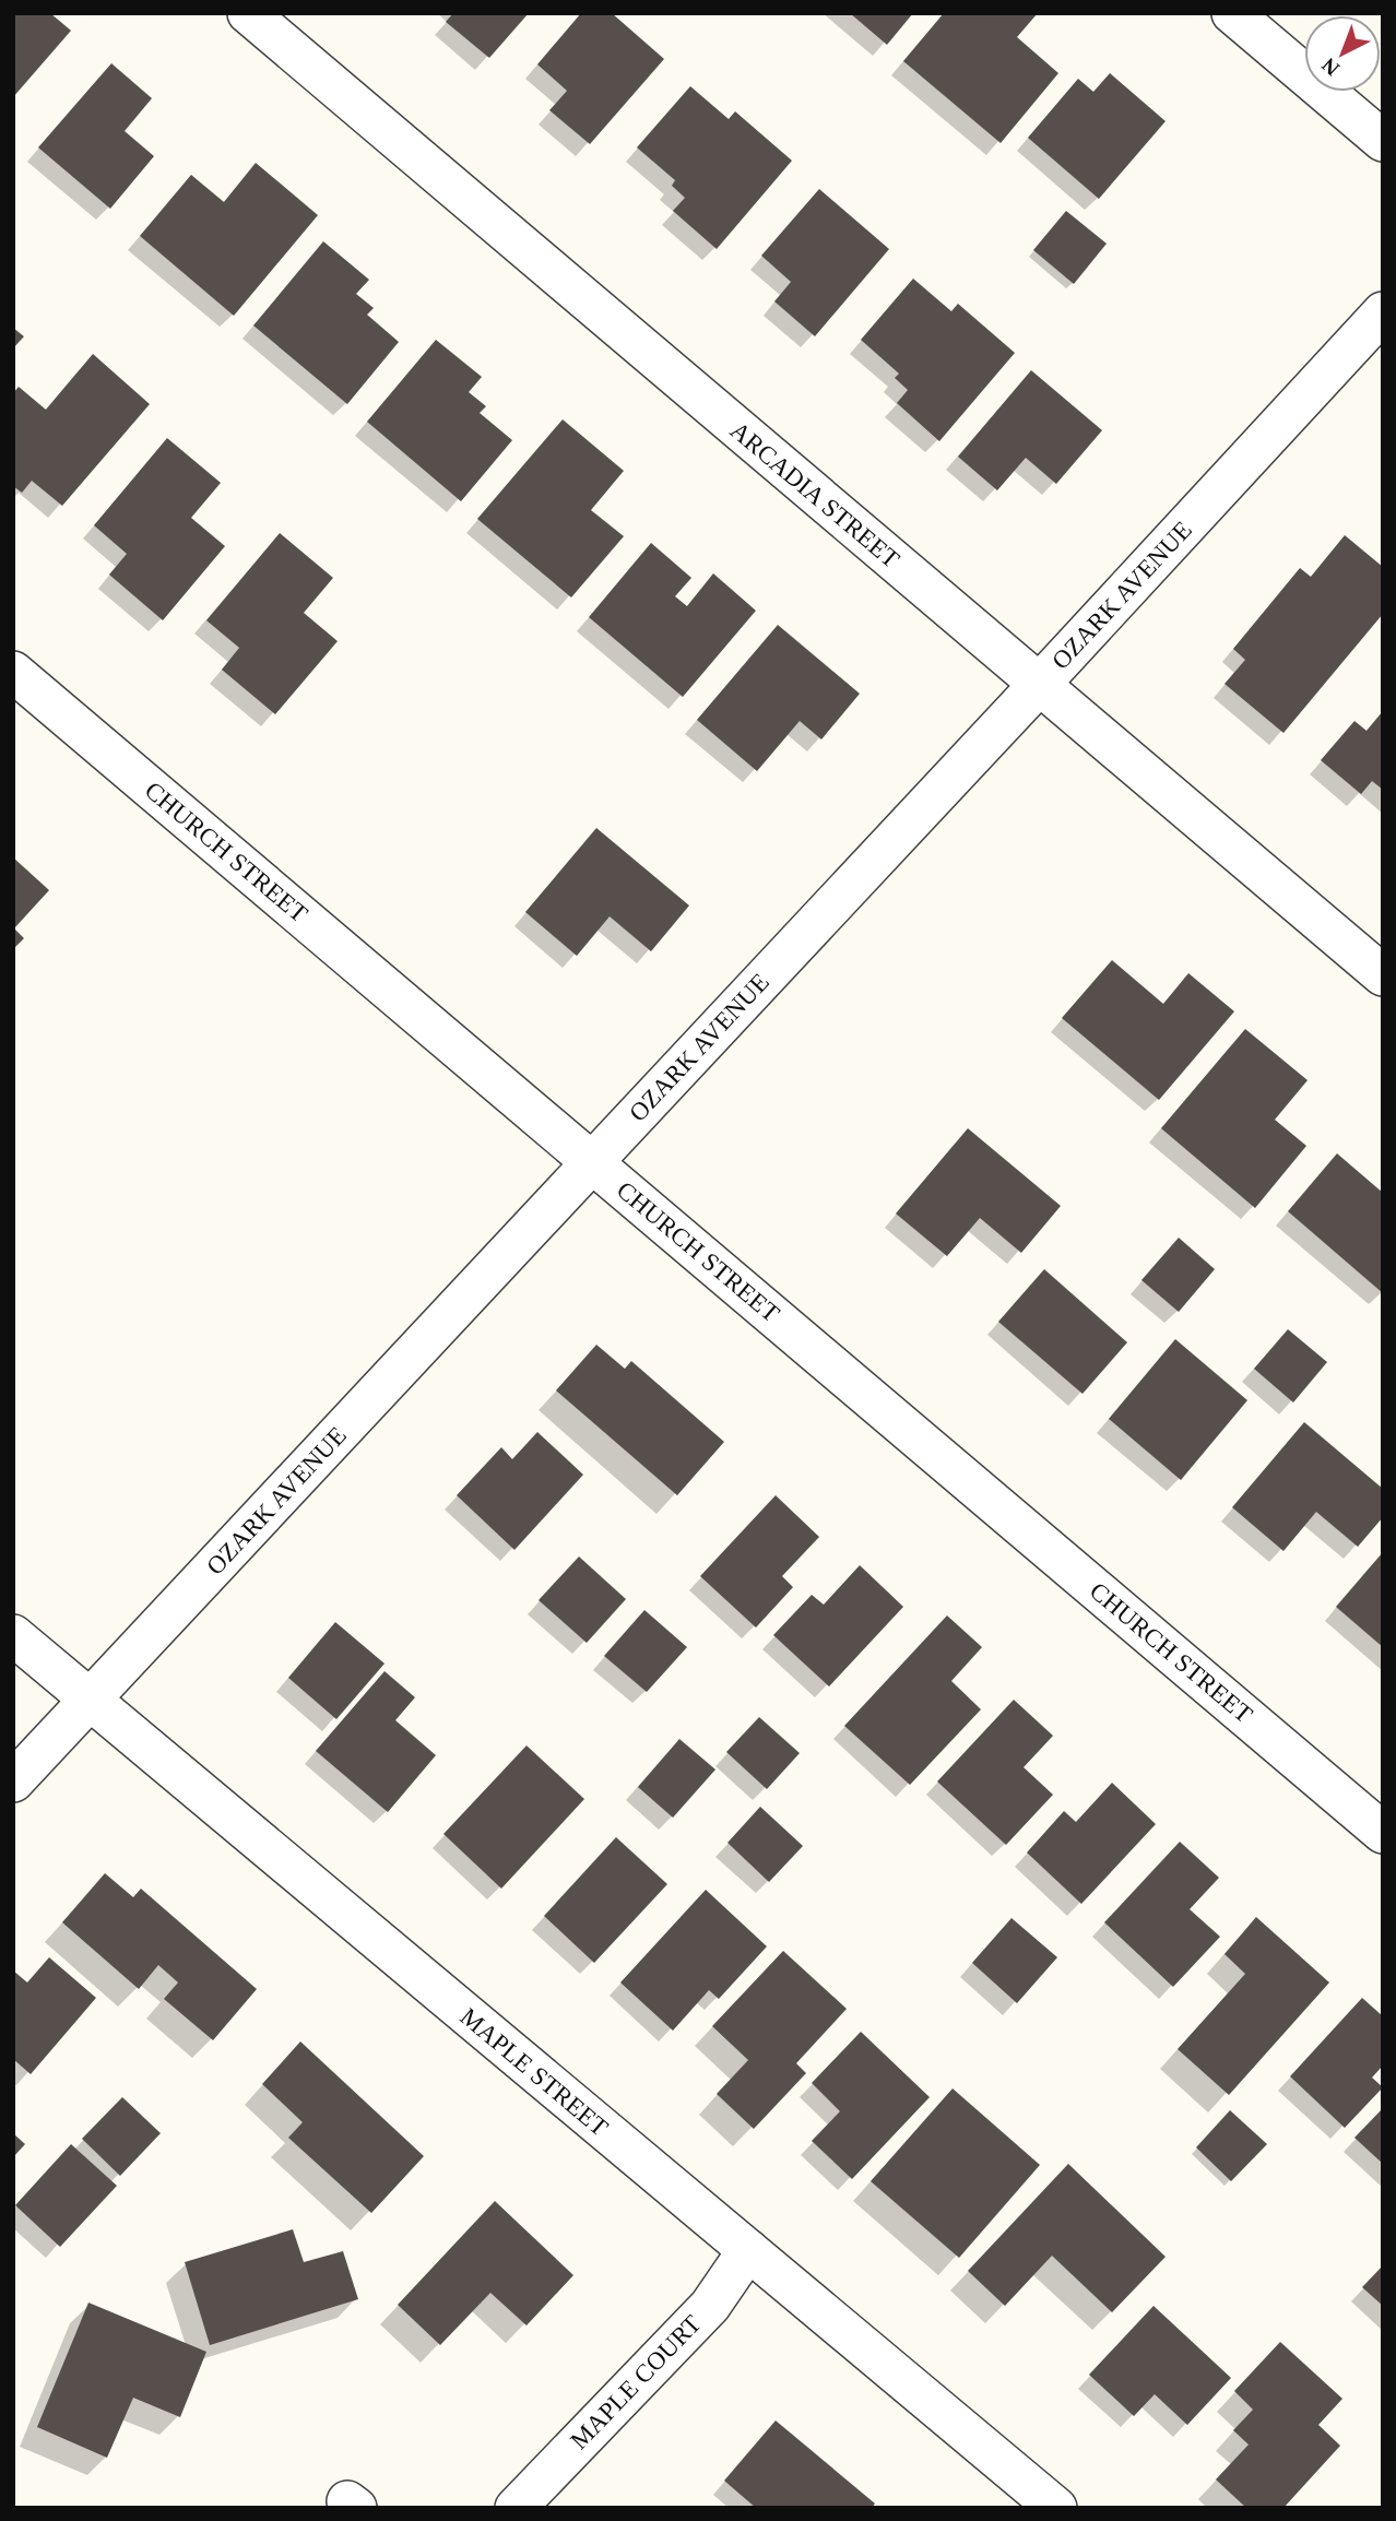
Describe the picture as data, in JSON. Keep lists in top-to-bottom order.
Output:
{
  "streets": {
    "street": [
      "ARCADIA STREET",
      "OZARK AVENUE",
      "CHURCH STREET",
      "MAPLE STREET",
      "MAPLE COURT"
    ]
  },
  "crossings": [
    ["ARCADIA STREET", "OZARK AVENUE"],
    ["OZARK AVENUE", "CHURCH STREET"],
    ["OZARK AVENUE", "MAPLE STREET"],
    ["MAPLE STREET", "MAPLE COURT"]
  ],
  "north": "bottom left"
}
